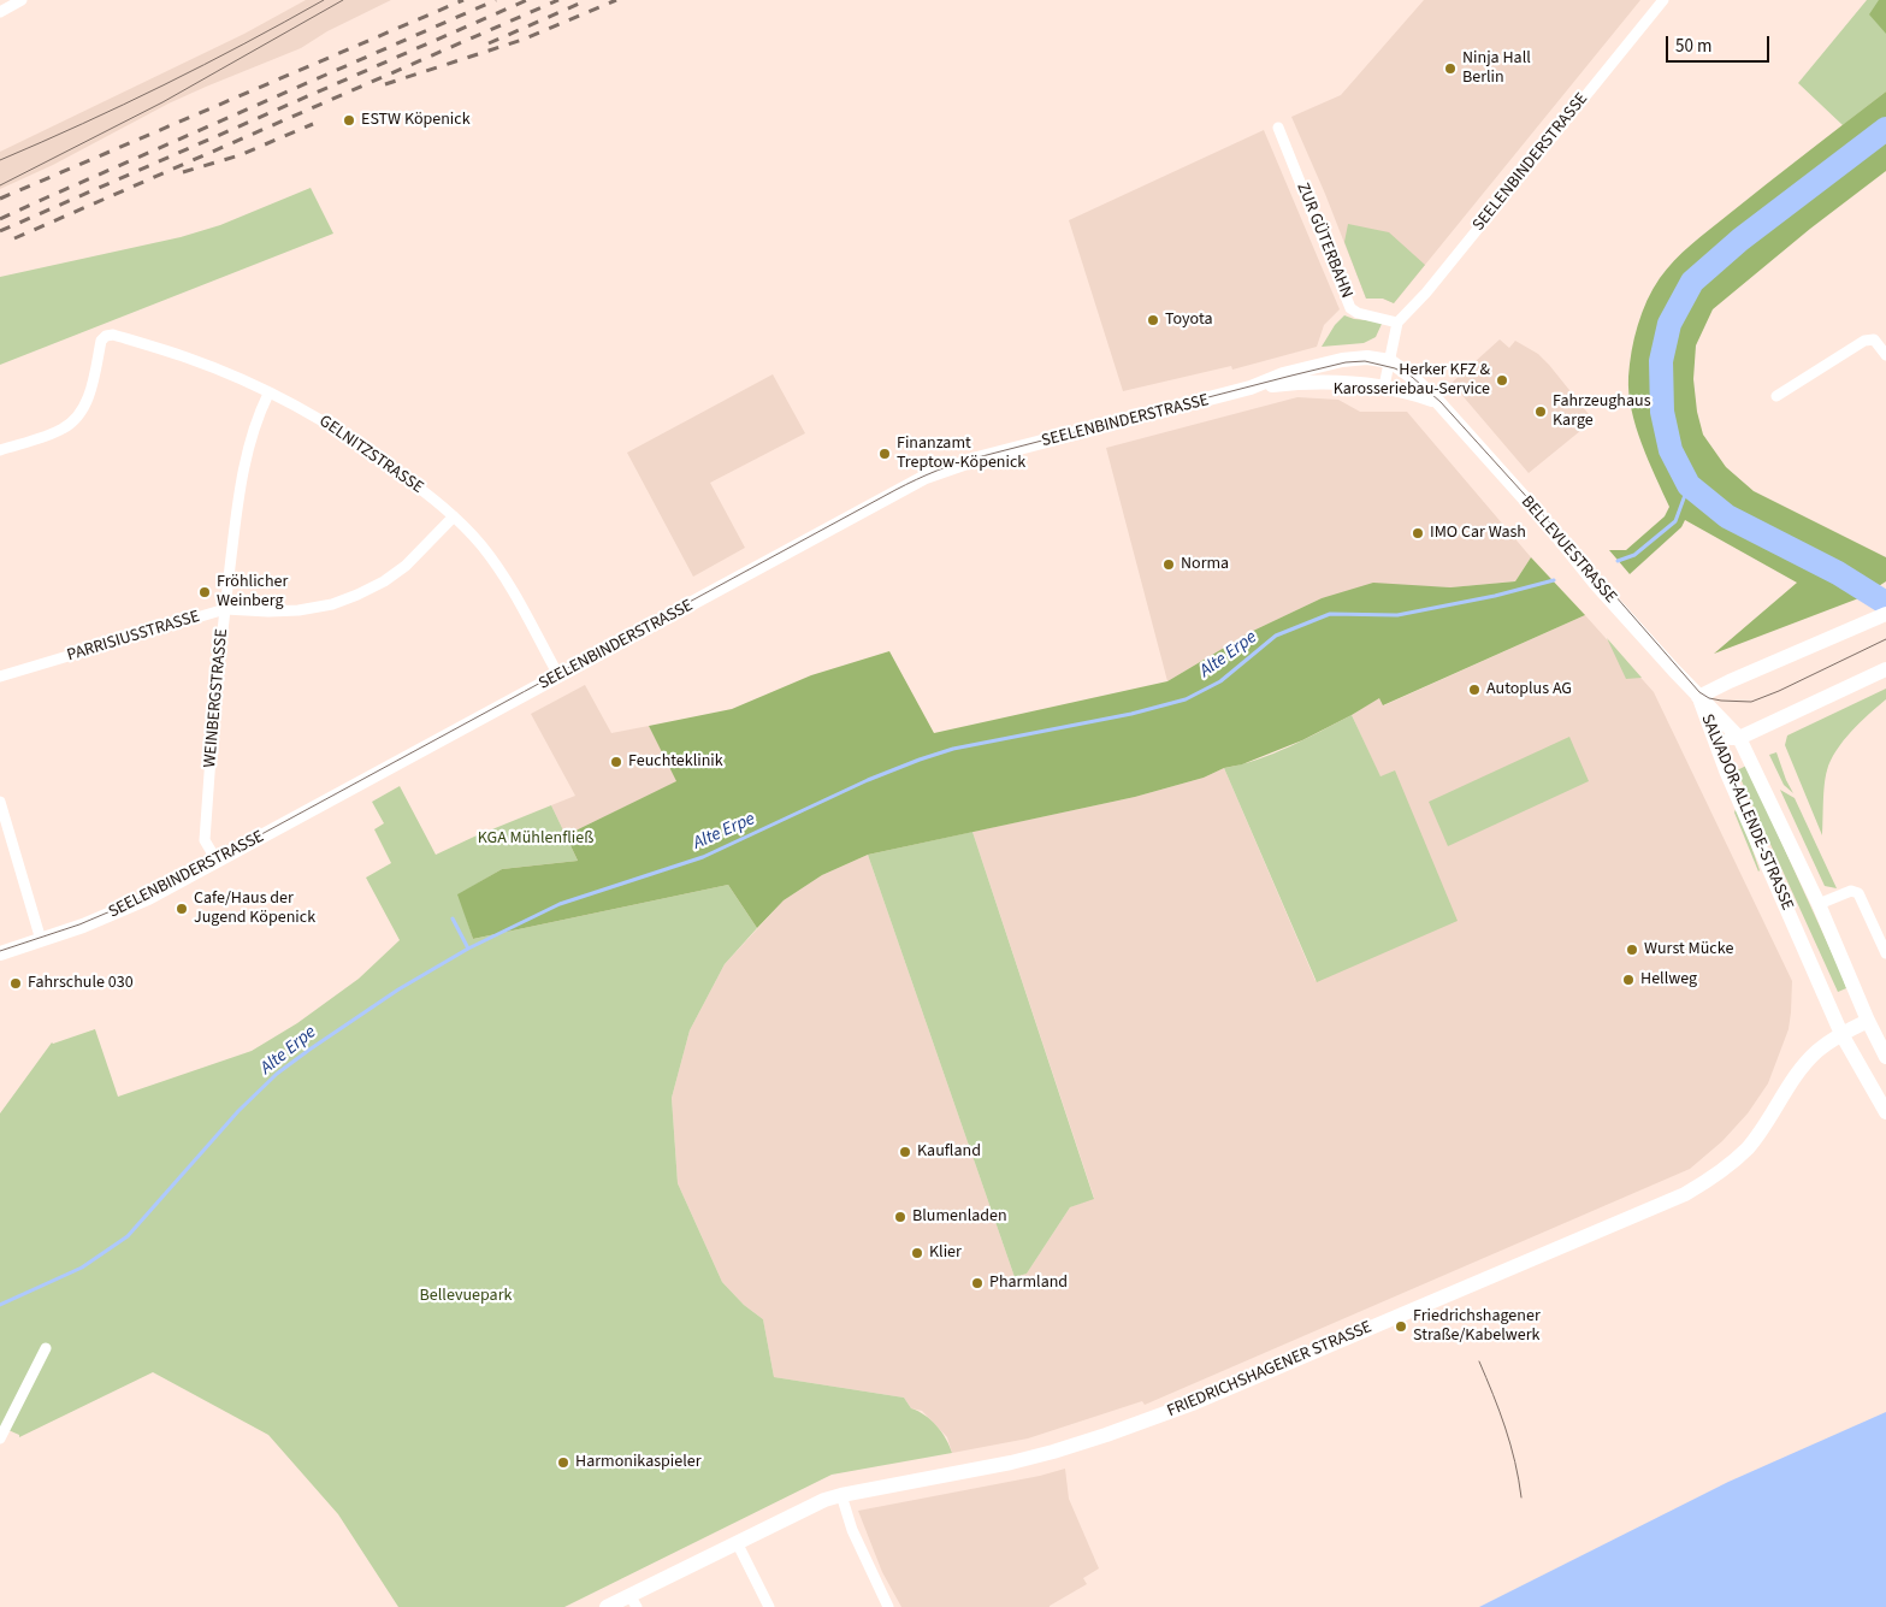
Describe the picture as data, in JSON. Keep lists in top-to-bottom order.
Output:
{
  "streets": {
    "main road": [
      "SEELENBINDERSTRASSE",
      "BELLEVUESTRASSE",
      "SALVADOR-ALLENDE-STRASSE",
      "FRIEDRICHSHAGENER STRASSE"
    ],
    "street": [
      "ZUR GÜTERBAHN",
      "GELNITZSTRASSE",
      "PARRISIUSSTRASSE",
      "WEINBERGSTRASSE"
    ]
  },
  "crossings": [
    ["SEELENBINDERSTRASSE", "ZUR GÜTERBAHN"],
    ["SEELENBINDERSTRASSE", "GELNITZSTRASSE"],
    ["SEELENBINDERSTRASSE", "BELLEVUESTRASSE"],
    ["SEELENBINDERSTRASSE", "WEINBERGSTRASSE"],
    ["GELNITZSTRASSE", "PARRISIUSSTRASSE"],
    ["GELNITZSTRASSE", "WEINBERGSTRASSE"],
    ["BELLEVUESTRASSE", "SALVADOR-ALLENDE-STRASSE"],
    ["PARRISIUSSTRASSE", "WEINBERGSTRASSE"],
    ["SALVADOR-ALLENDE-STRASSE", "FRIEDRICHSHAGENER STRASSE"]
  ],
  "water": ["Alte Erpe"],
  "parks": ["KGA Mühlenfließ", "Bellevuepark"],
  "places": [
    "Ninja Hall Berlin",
    "ESTW Köpenick",
    "Toyota",
    "Herker KFZ & Karosseriebau-Service",
    "Fahrzeughaus Karge",
    "Finanzamt Treptow-Köpenick",
    "IMO Car Wash",
    "Norma",
    "Fröhlicher Weinberg",
    "Autoplus AG",
    "Feuchteklinik",
    "Cafe/Haus der Jugend Köpenick",
    "Wurst Mücke",
    "Hellweg",
    "Fahrschule 030",
    "Kaufland",
    "Blumenladen",
    "Klier",
    "Pharmland",
    "Friedrichshagener Straße/Kabelwerk",
    "Harmonikaspieler"
  ],
  "scale_bar": "50 m"
}
